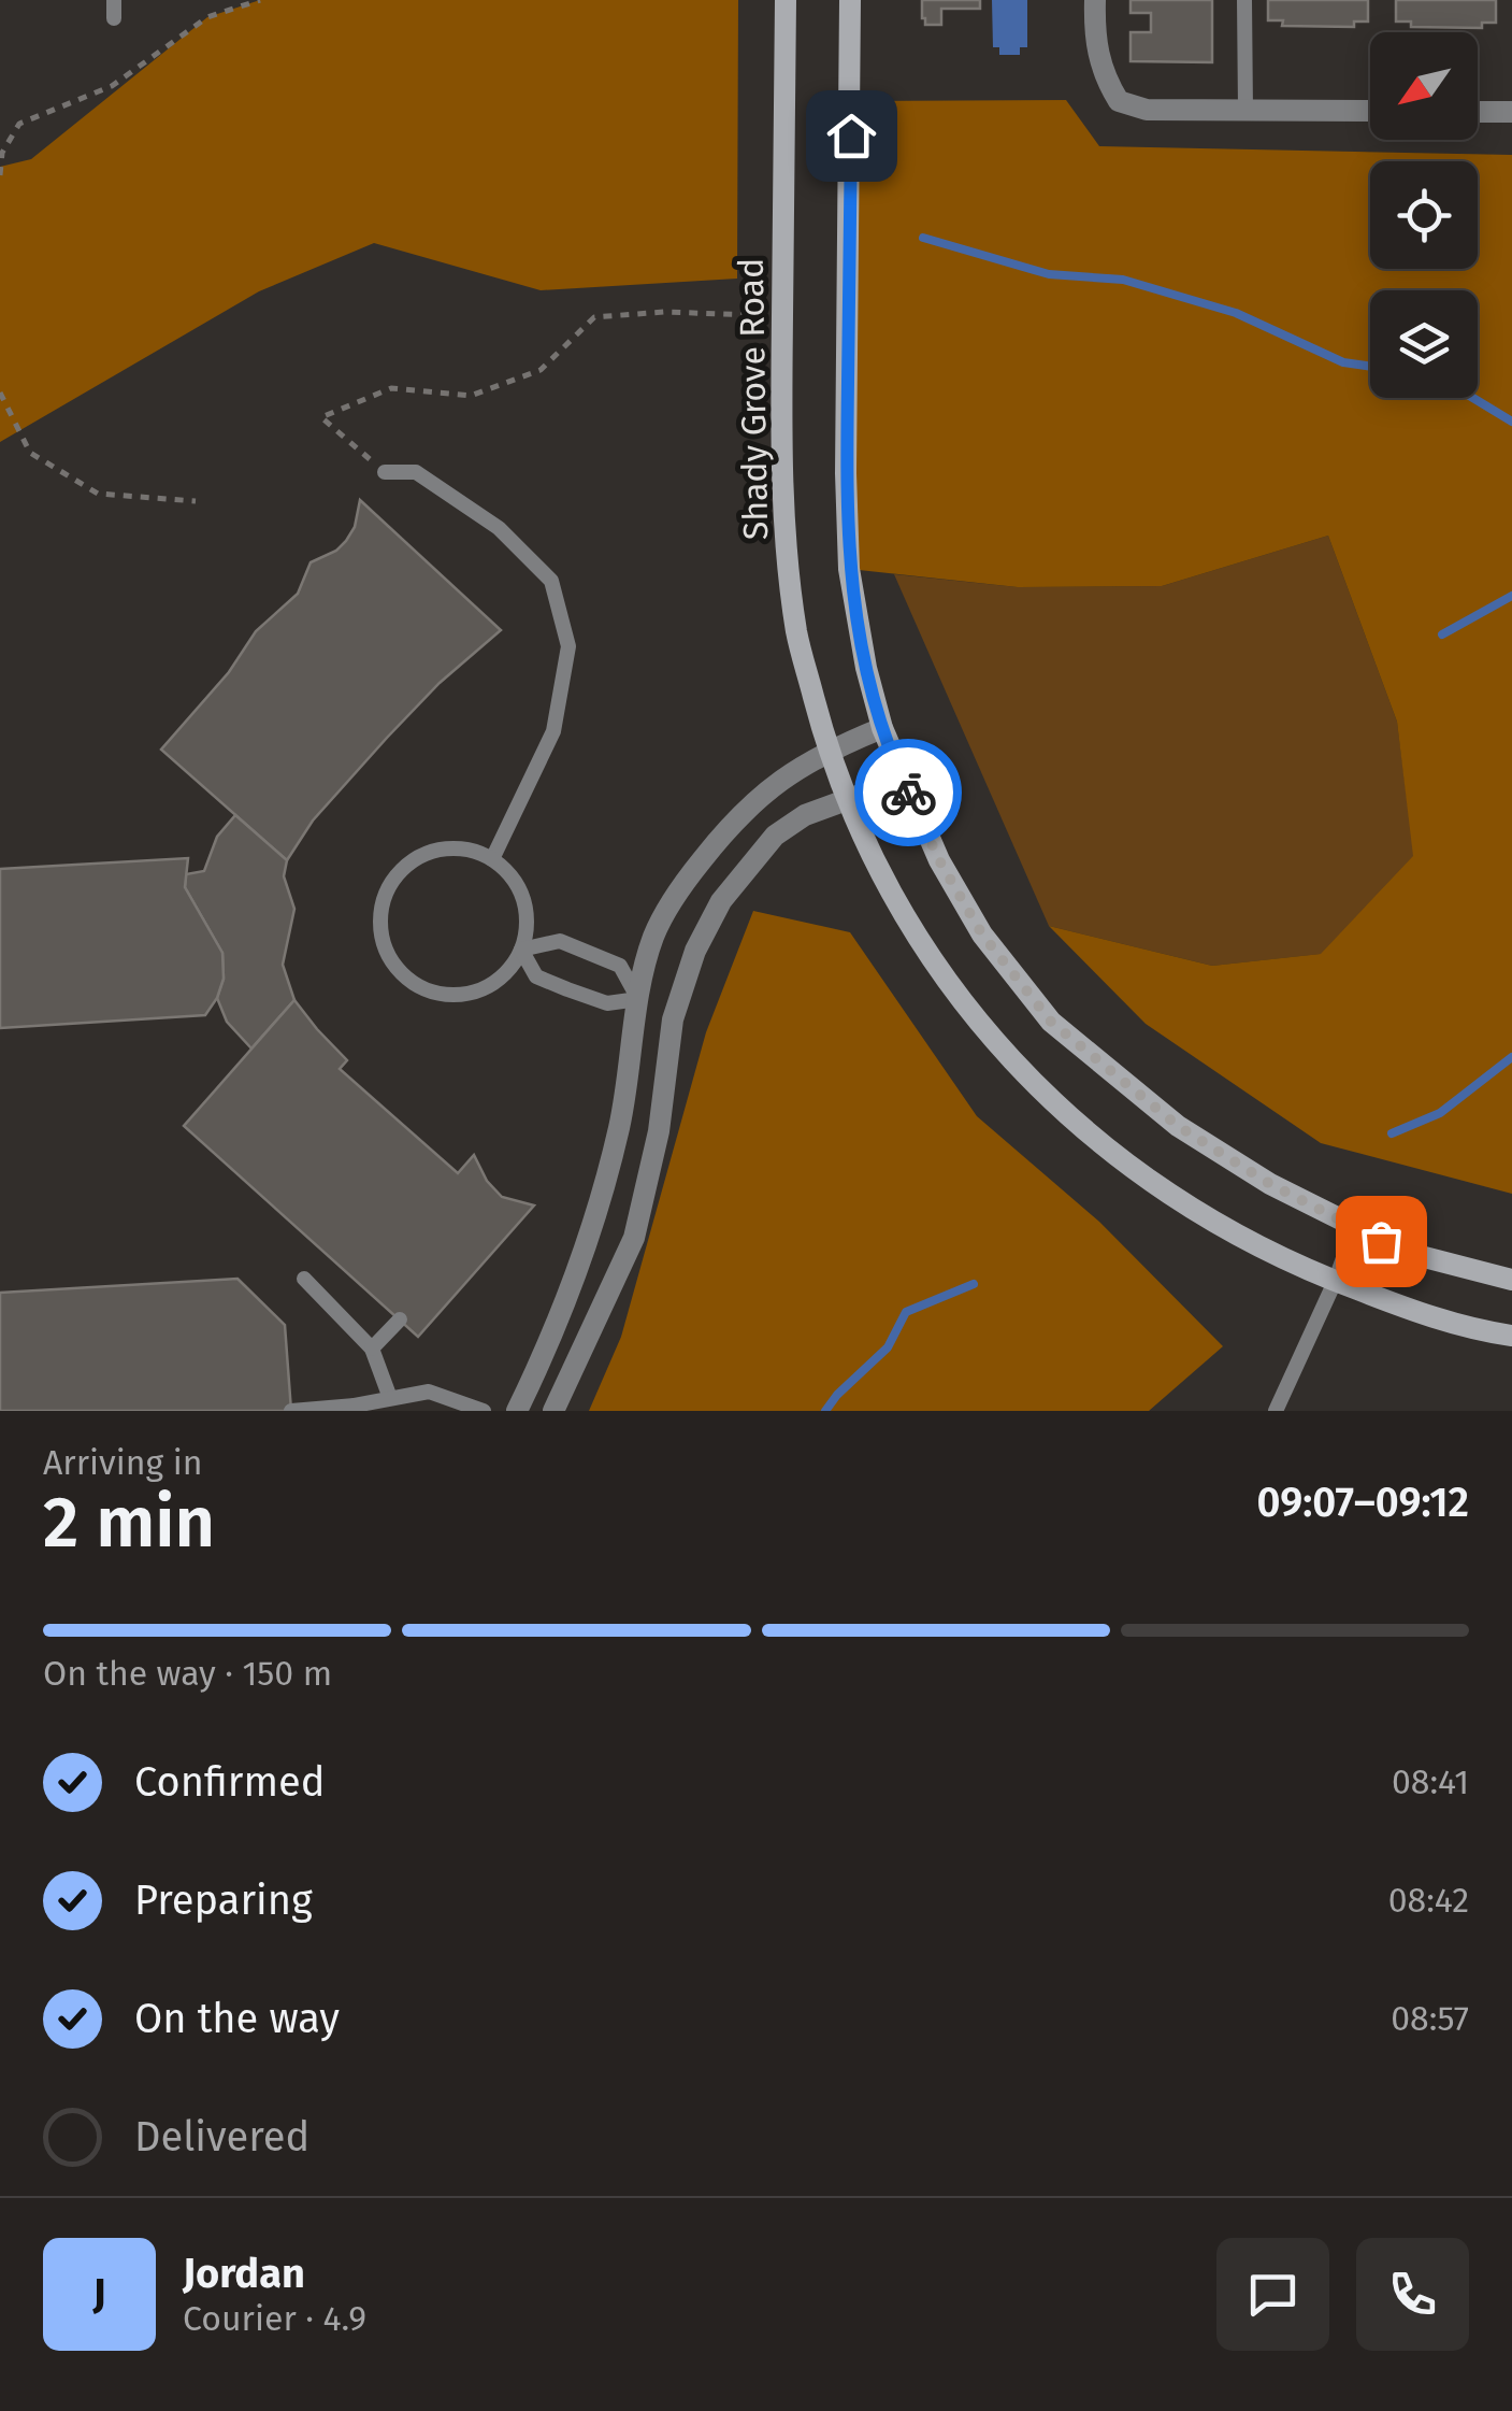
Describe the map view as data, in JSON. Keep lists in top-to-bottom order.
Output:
{
  "streets": {
    "main road": ["Shady Grove Road"]
  },
  "north": "bottom left",
  "page": {
    "heading": ["2 min", "Arriving in", "09:07–09:12"],
    "panel": ["Jordan", "Courier · 4.9"],
    "bar": "On the way · 150 m",
    "list": [
      ["Confirmed", "08:41"],
      ["Preparing", "08:42"],
      ["On the way", "08:57"],
      "Delivered"
    ],
    "round": "J"
  }
}
